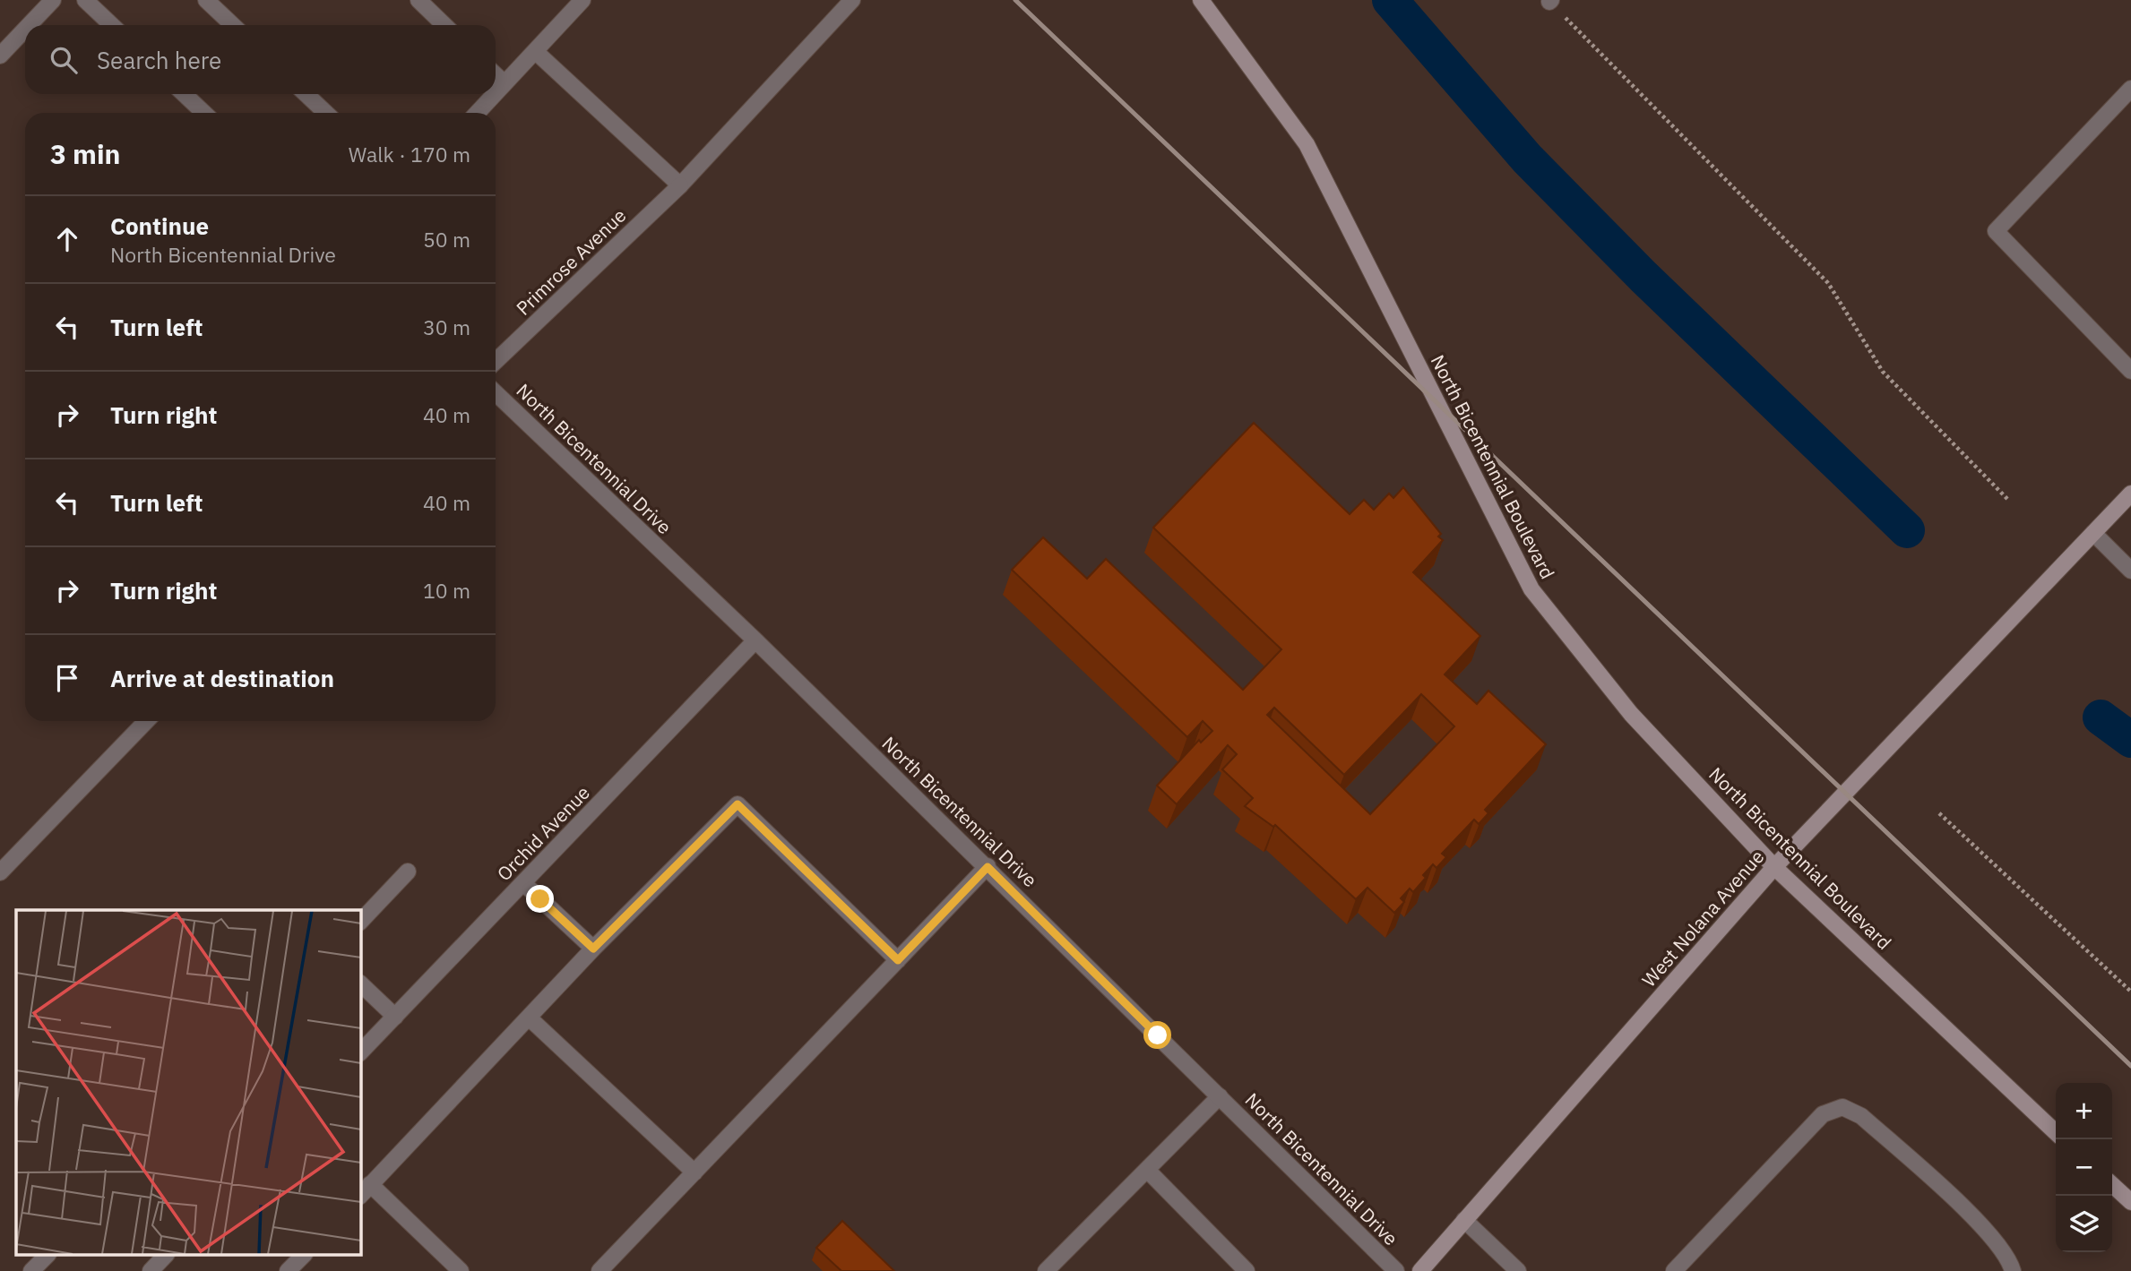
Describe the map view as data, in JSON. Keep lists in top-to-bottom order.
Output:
{
  "streets": {
    "main road": ["North Bicentennial Boulevard", "West Nolana Avenue"],
    "street": ["Primrose Avenue", "North Bicentennial Drive", "Orchid Avenue"]
  },
  "crossings": [
    ["North Bicentennial Drive", "Orchid Avenue"],
    ["North Bicentennial Boulevard", "West Nolana Avenue"]
  ],
  "page": {
    "search": "Search here",
    "heading": ["3 min", "Walk · 170 m"],
    "list": [
      ["Continue", "North Bicentennial Drive", "50 m"],
      ["Turn left", "30 m"],
      ["Turn right", "40 m"],
      ["Turn left", "40 m"],
      ["Turn right", "10 m"],
      "Arrive at destination"
    ],
    "map_buttons": ["+", "−"]
  }
}
